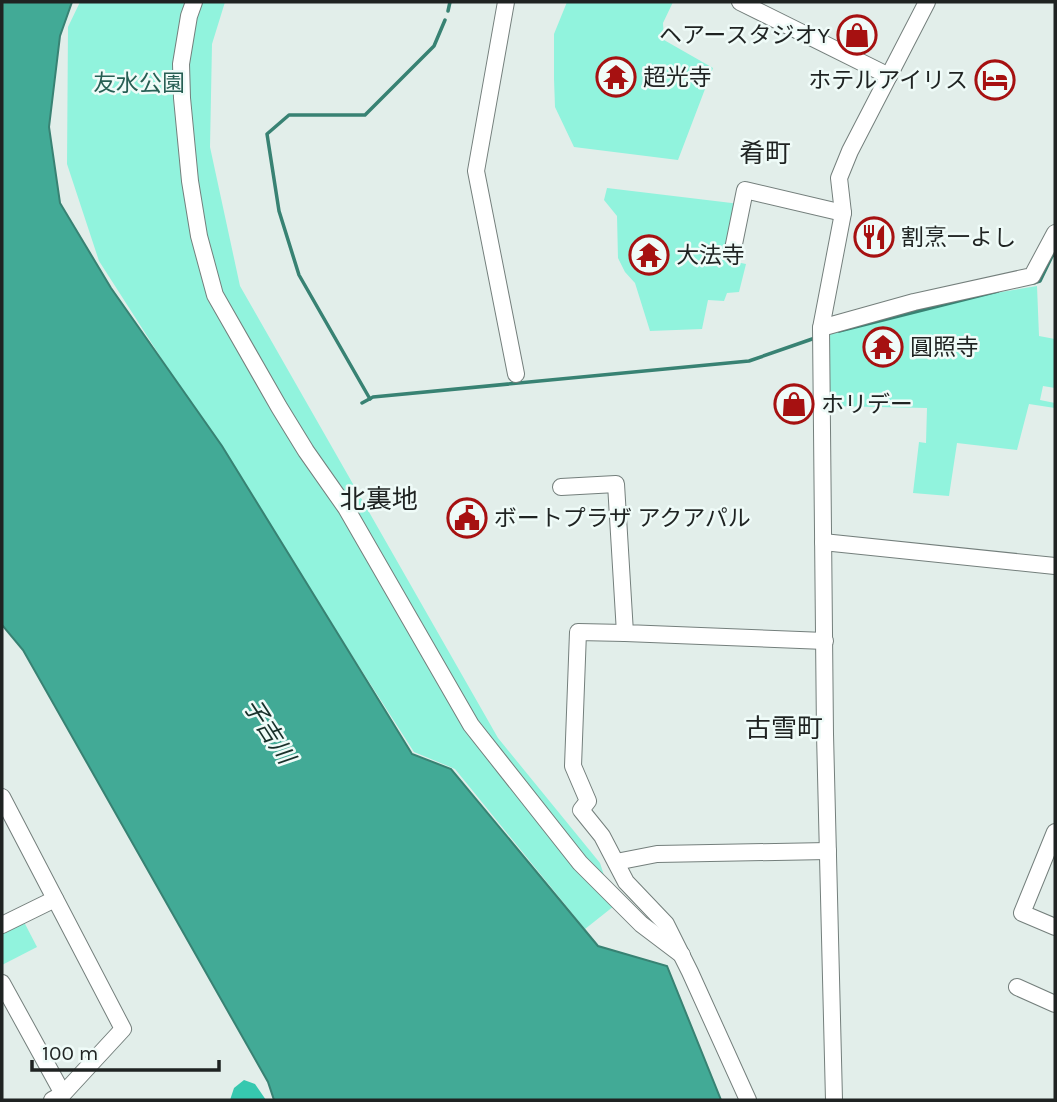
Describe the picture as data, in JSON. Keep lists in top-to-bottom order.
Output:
{
  "districts": ["肴町", "北裏地", "古雪町"],
  "water": ["子吉川"],
  "parks": ["友水公園"],
  "places": {
    "shop": ["ヘアースタジオY", "ホリデー"],
    "temple": ["超光寺", "大法寺", "圓照寺"],
    "hotel": ["ホテルアイリス"],
    "restaurant": ["割烹一よし"],
    "public building": ["ボートプラザ アクアパル"]
  },
  "scale_bar": "100 m"
}
